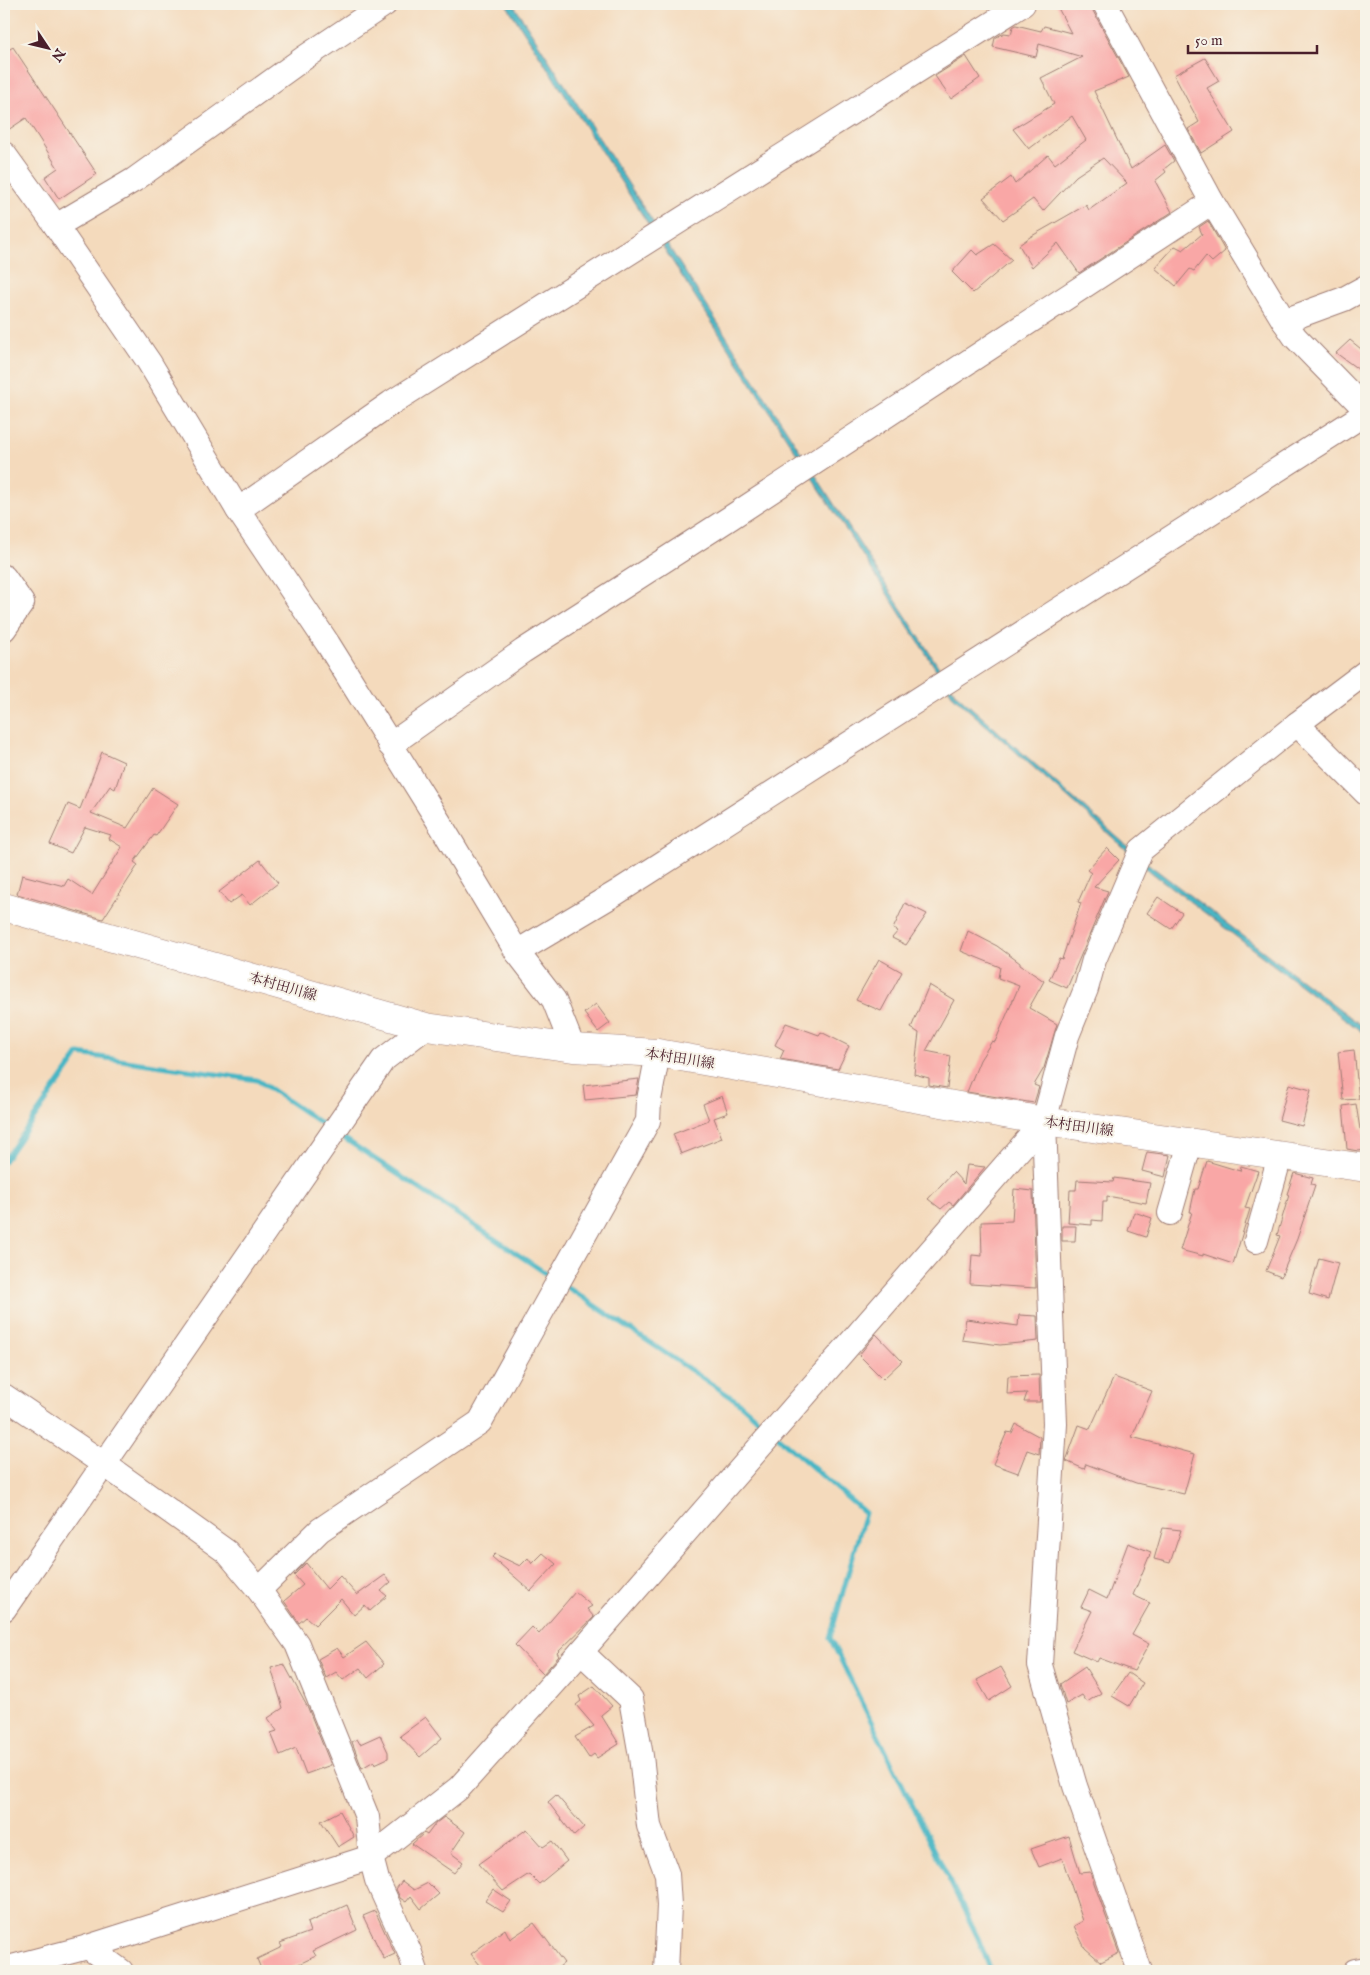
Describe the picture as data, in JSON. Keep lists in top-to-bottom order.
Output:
{
  "streets": {
    "main road": ["本村田川線"]
  },
  "scale_bar": "50 m",
  "north": "bottom right"
}
